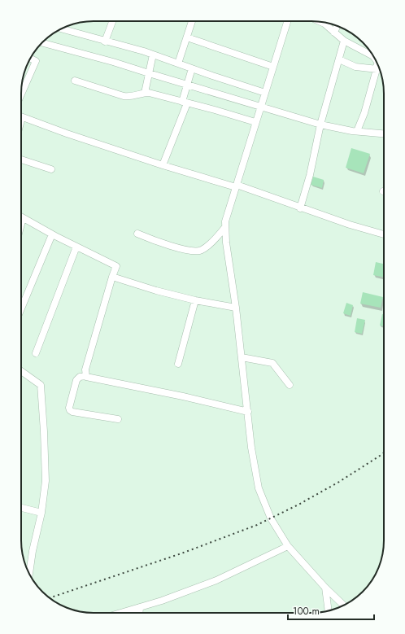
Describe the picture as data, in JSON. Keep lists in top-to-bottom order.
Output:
{
  "scale_bar": "100 m"
}
